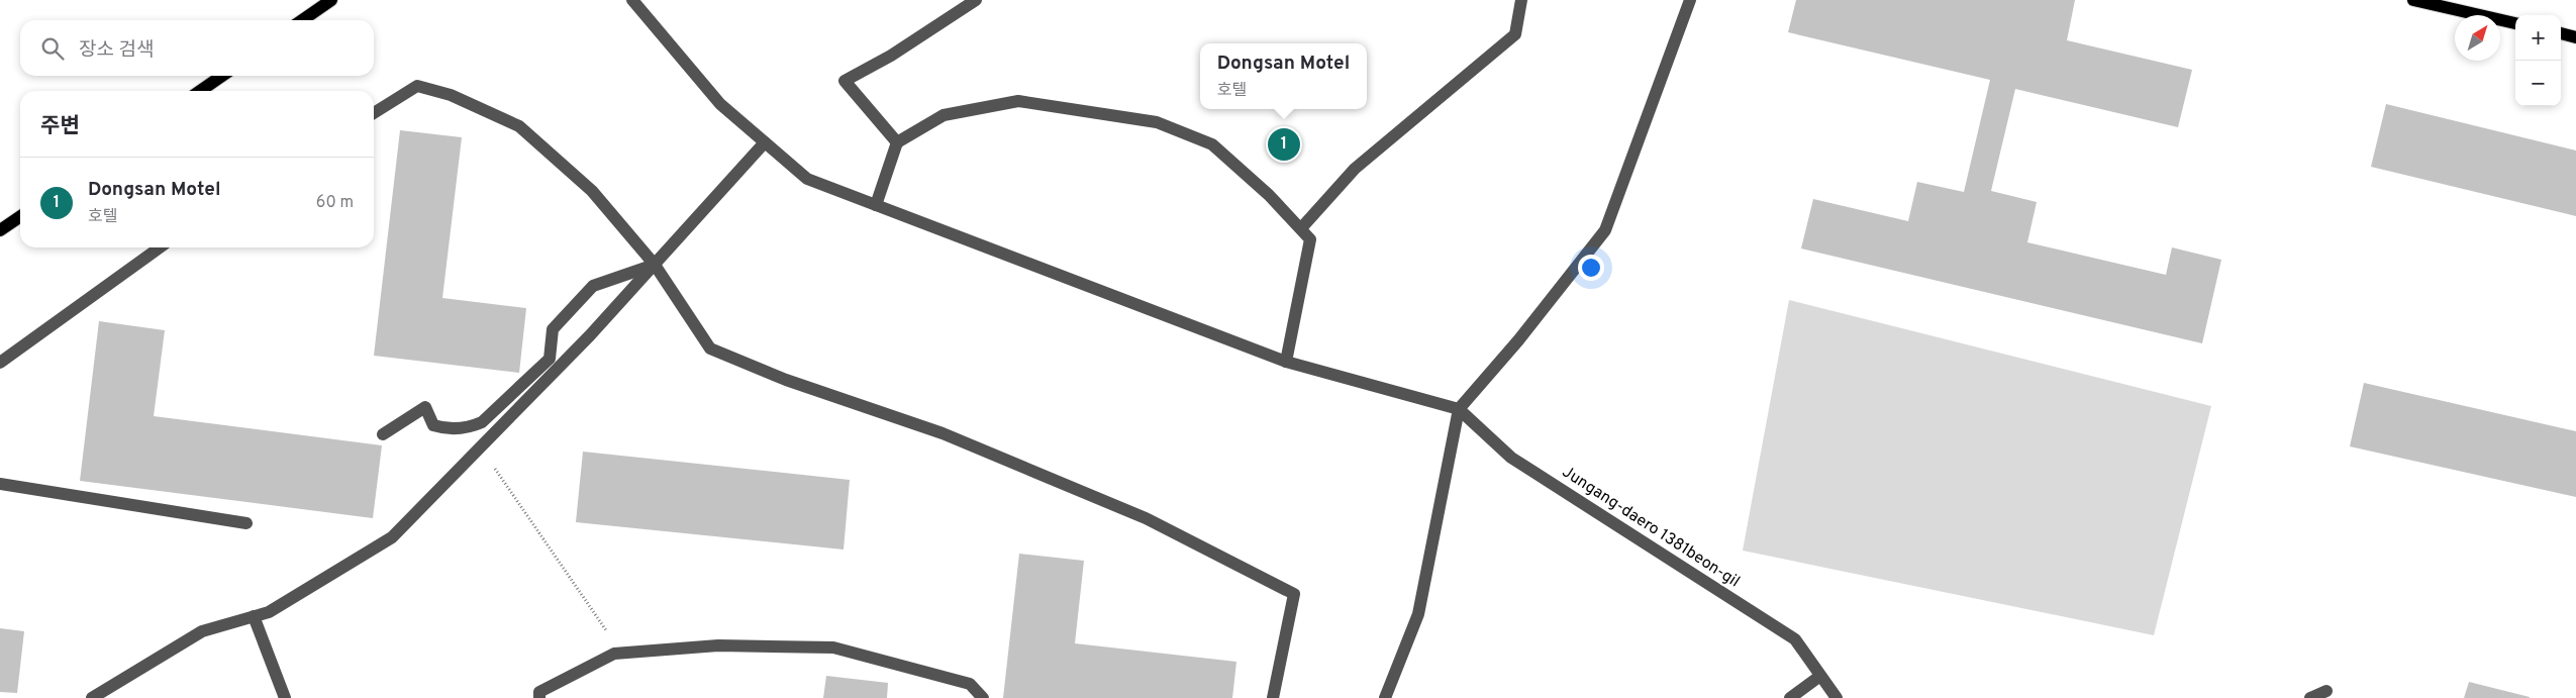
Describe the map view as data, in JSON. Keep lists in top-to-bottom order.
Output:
{
  "streets": {
    "street": ["Jungang-daero 1381beon-gil"]
  },
  "north": "top right",
  "page": {
    "map_buttons": ["+", "−"],
    "search": "장소 검색",
    "popup": ["Dongsan Motel", "호텔"],
    "heading": "주변",
    "pins": "1",
    "list": [
      {
        "mark": "1",
        "name": "Dongsan Motel",
        "note": "호텔",
        "value": "60 m"
      }
    ]
  }
}
